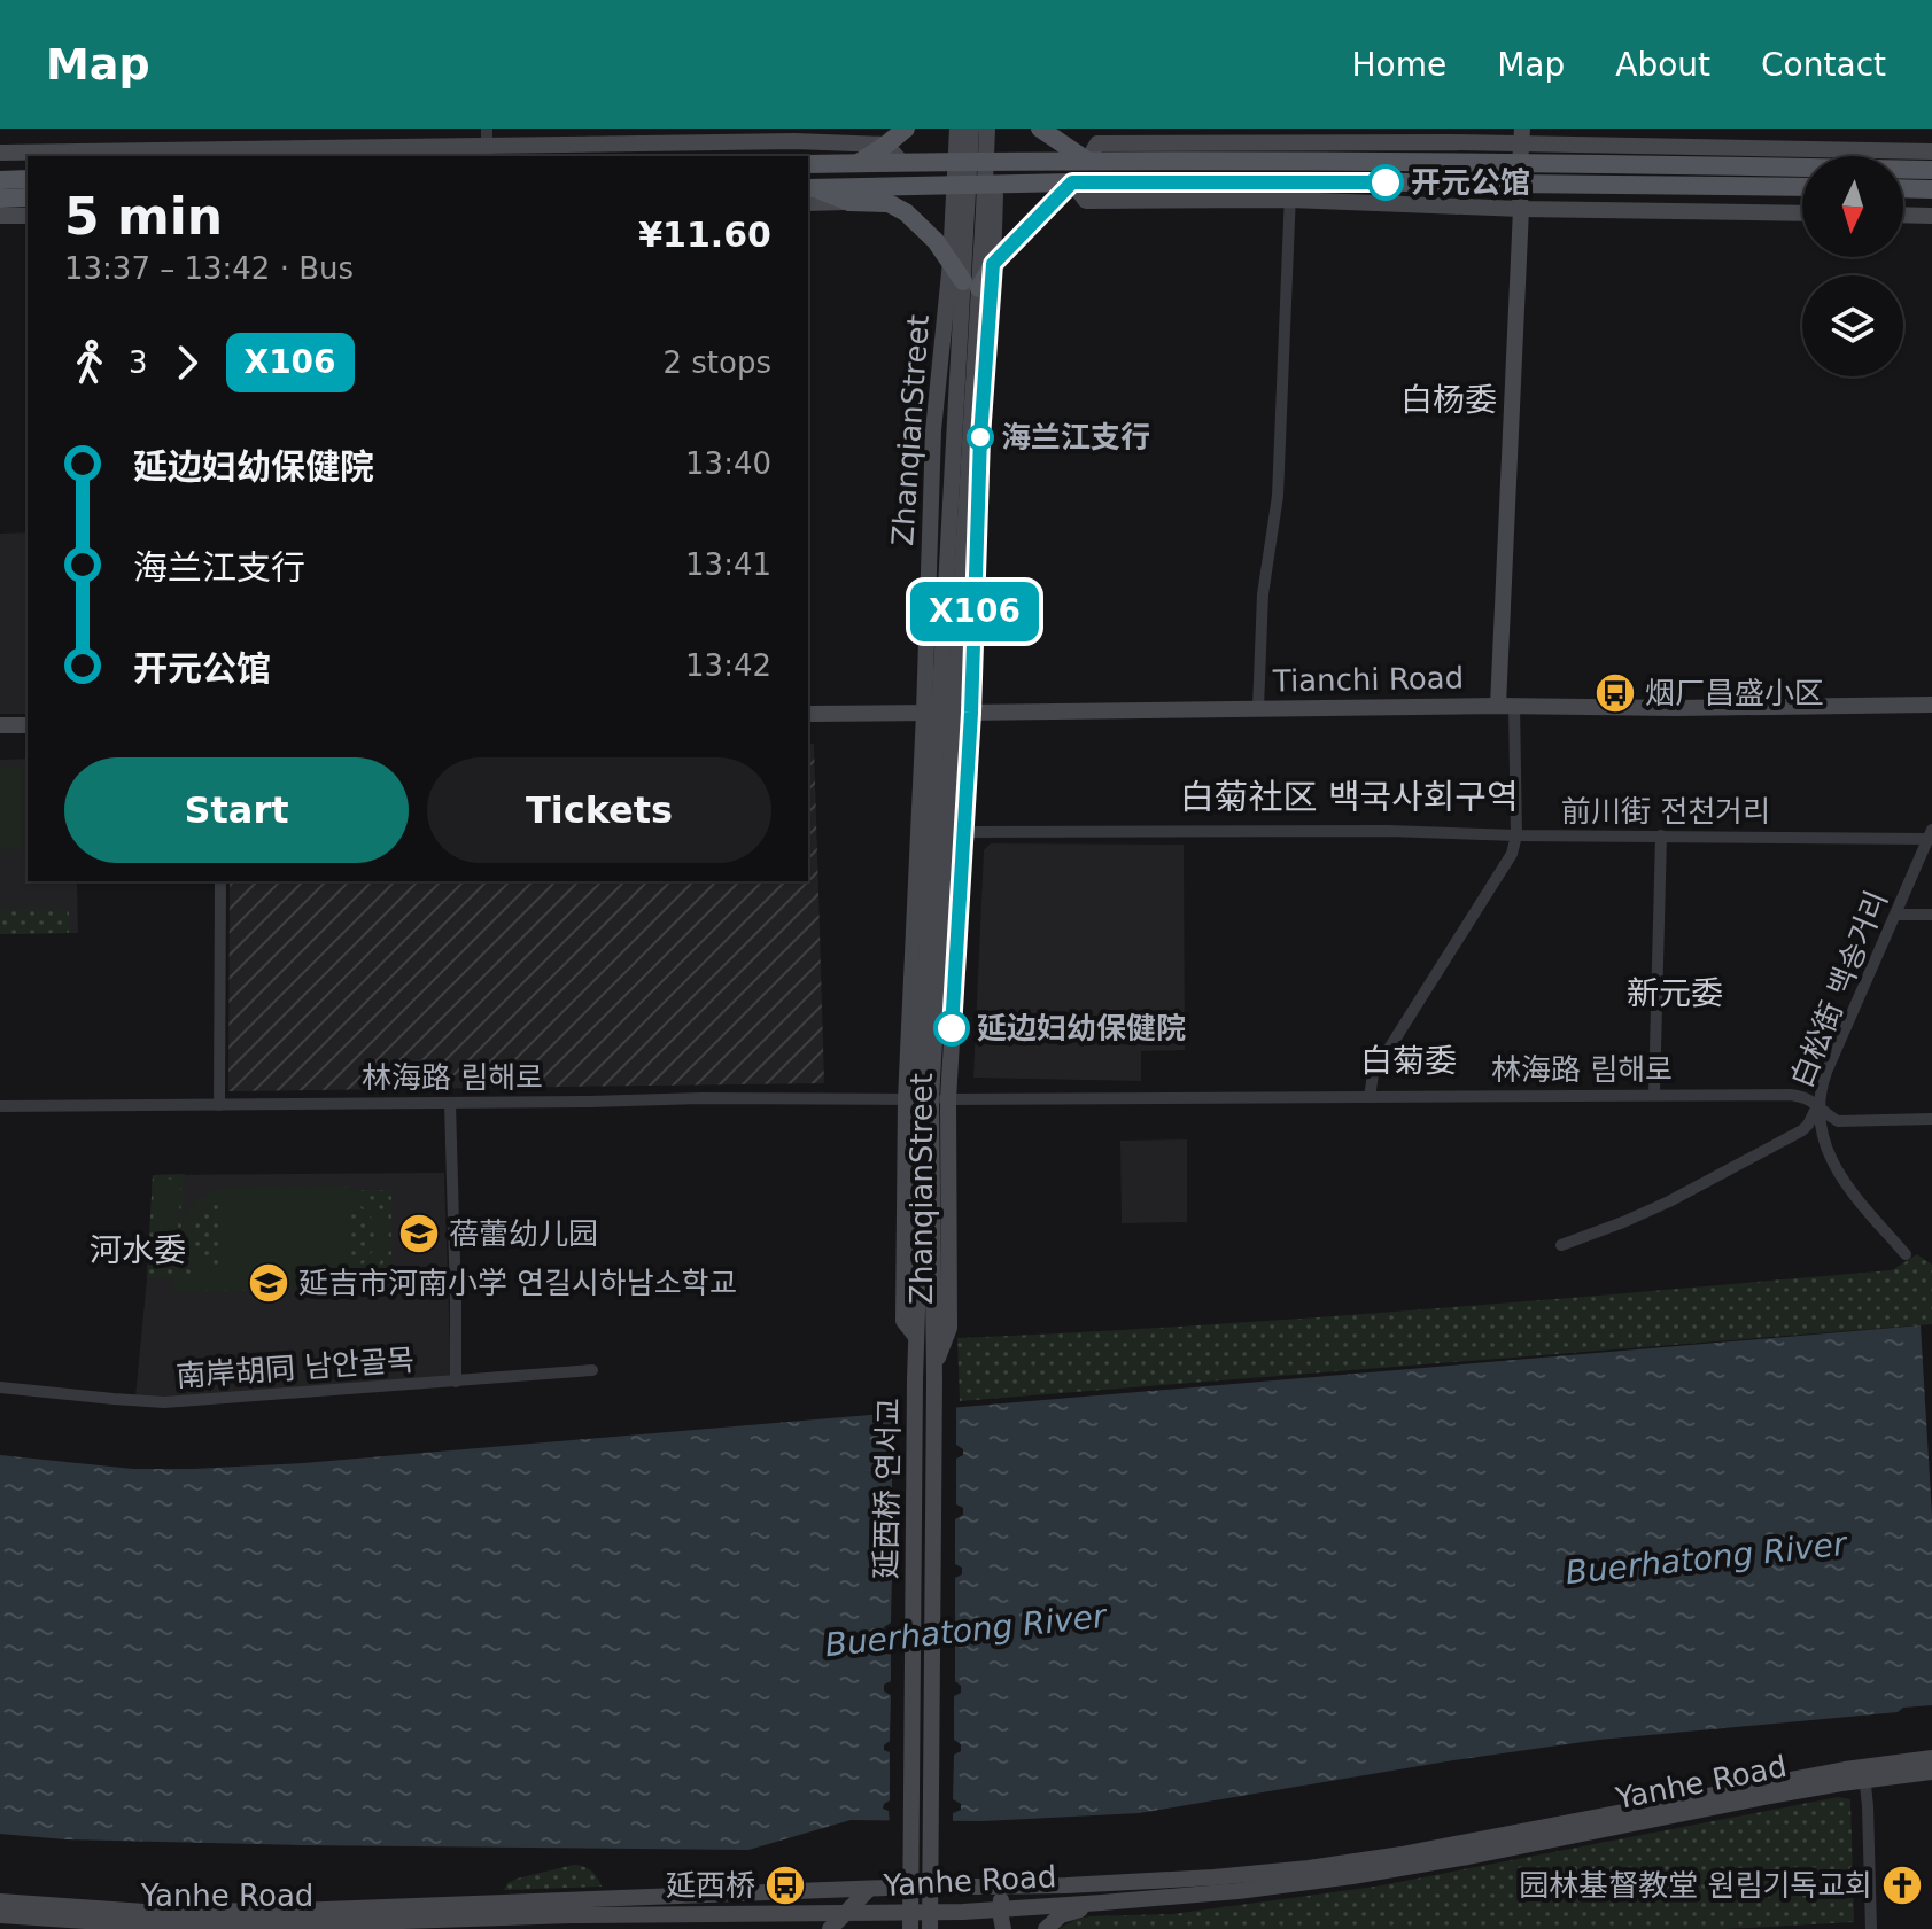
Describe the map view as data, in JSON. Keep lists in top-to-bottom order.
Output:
{
  "streets": {
    "main road": [
      "ZhanqianStreet",
      "Tianchi Road",
      "延西桥 연서교",
      "Yanhe Road"
    ],
    "street": [
      "前川街 전천거리",
      "白松街 백송거리",
      "林海路 림해로",
      "南岸胡同 남안골목"
    ]
  },
  "crossings": [
    ["ZhanqianStreet", "Tianchi Road"],
    ["ZhanqianStreet", "前川街 전천거리"],
    ["ZhanqianStreet", "林海路 림해로"],
    ["ZhanqianStreet", "延西桥 연서교"],
    ["前川街 전천거리", "白松街 백송거리"],
    ["白松街 백송거리", "林海路 림해로"]
  ],
  "districts": [
    "白杨委",
    "白菊社区 백국사회구역",
    "新元委",
    "白菊委",
    "河水委"
  ],
  "water": ["Buerhatong River"],
  "places": {
    "other": ["开元公馆", "海兰江支行", "延边妇幼保健院"],
    "bus stop": ["烟厂昌盛小区", "延西桥"],
    "school or university": ["蓓蕾幼儿园", "延吉市河南小学 연길시하남소학교"],
    "church": ["园林基督教堂 원림기독교회"]
  },
  "lines": ["bus line X106"],
  "north": "bottom",
  "page": {
    "header": "Map",
    "nav": [
      "Home",
      "Map",
      "About",
      "Contact"
    ],
    "on_map": "X106",
    "heading": ["5 min", "13:37 – 13:42 · Bus", "¥11.60"],
    "legs": ["3", "X106", "2 stops"],
    "list": [
      {
        "name": "延边妇幼保健院",
        "value": "13:40"
      },
      {
        "name": "海兰江支行",
        "value": "13:41"
      },
      {
        "name": "开元公馆",
        "value": "13:42"
      }
    ],
    "buttons": ["Start", "Tickets"]
  }
}
